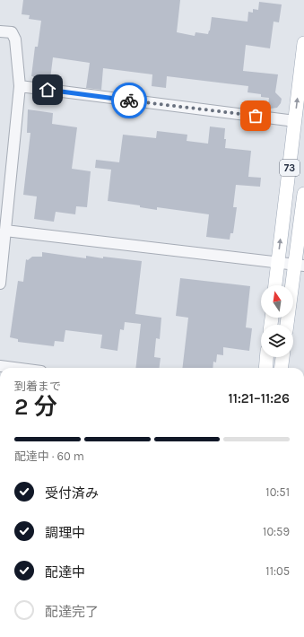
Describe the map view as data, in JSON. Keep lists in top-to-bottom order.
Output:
{
  "streets": {
    "main road": ["73"]
  },
  "north": "top",
  "page": {
    "heading": ["2 分", "到着まで", "11:21–11:26"],
    "bar": "配達中 · 60 m",
    "list": [
      ["受付済み", "10:51"],
      ["調理中", "10:59"],
      ["配達中", "11:05"],
      "配達完了"
    ]
  }
}
